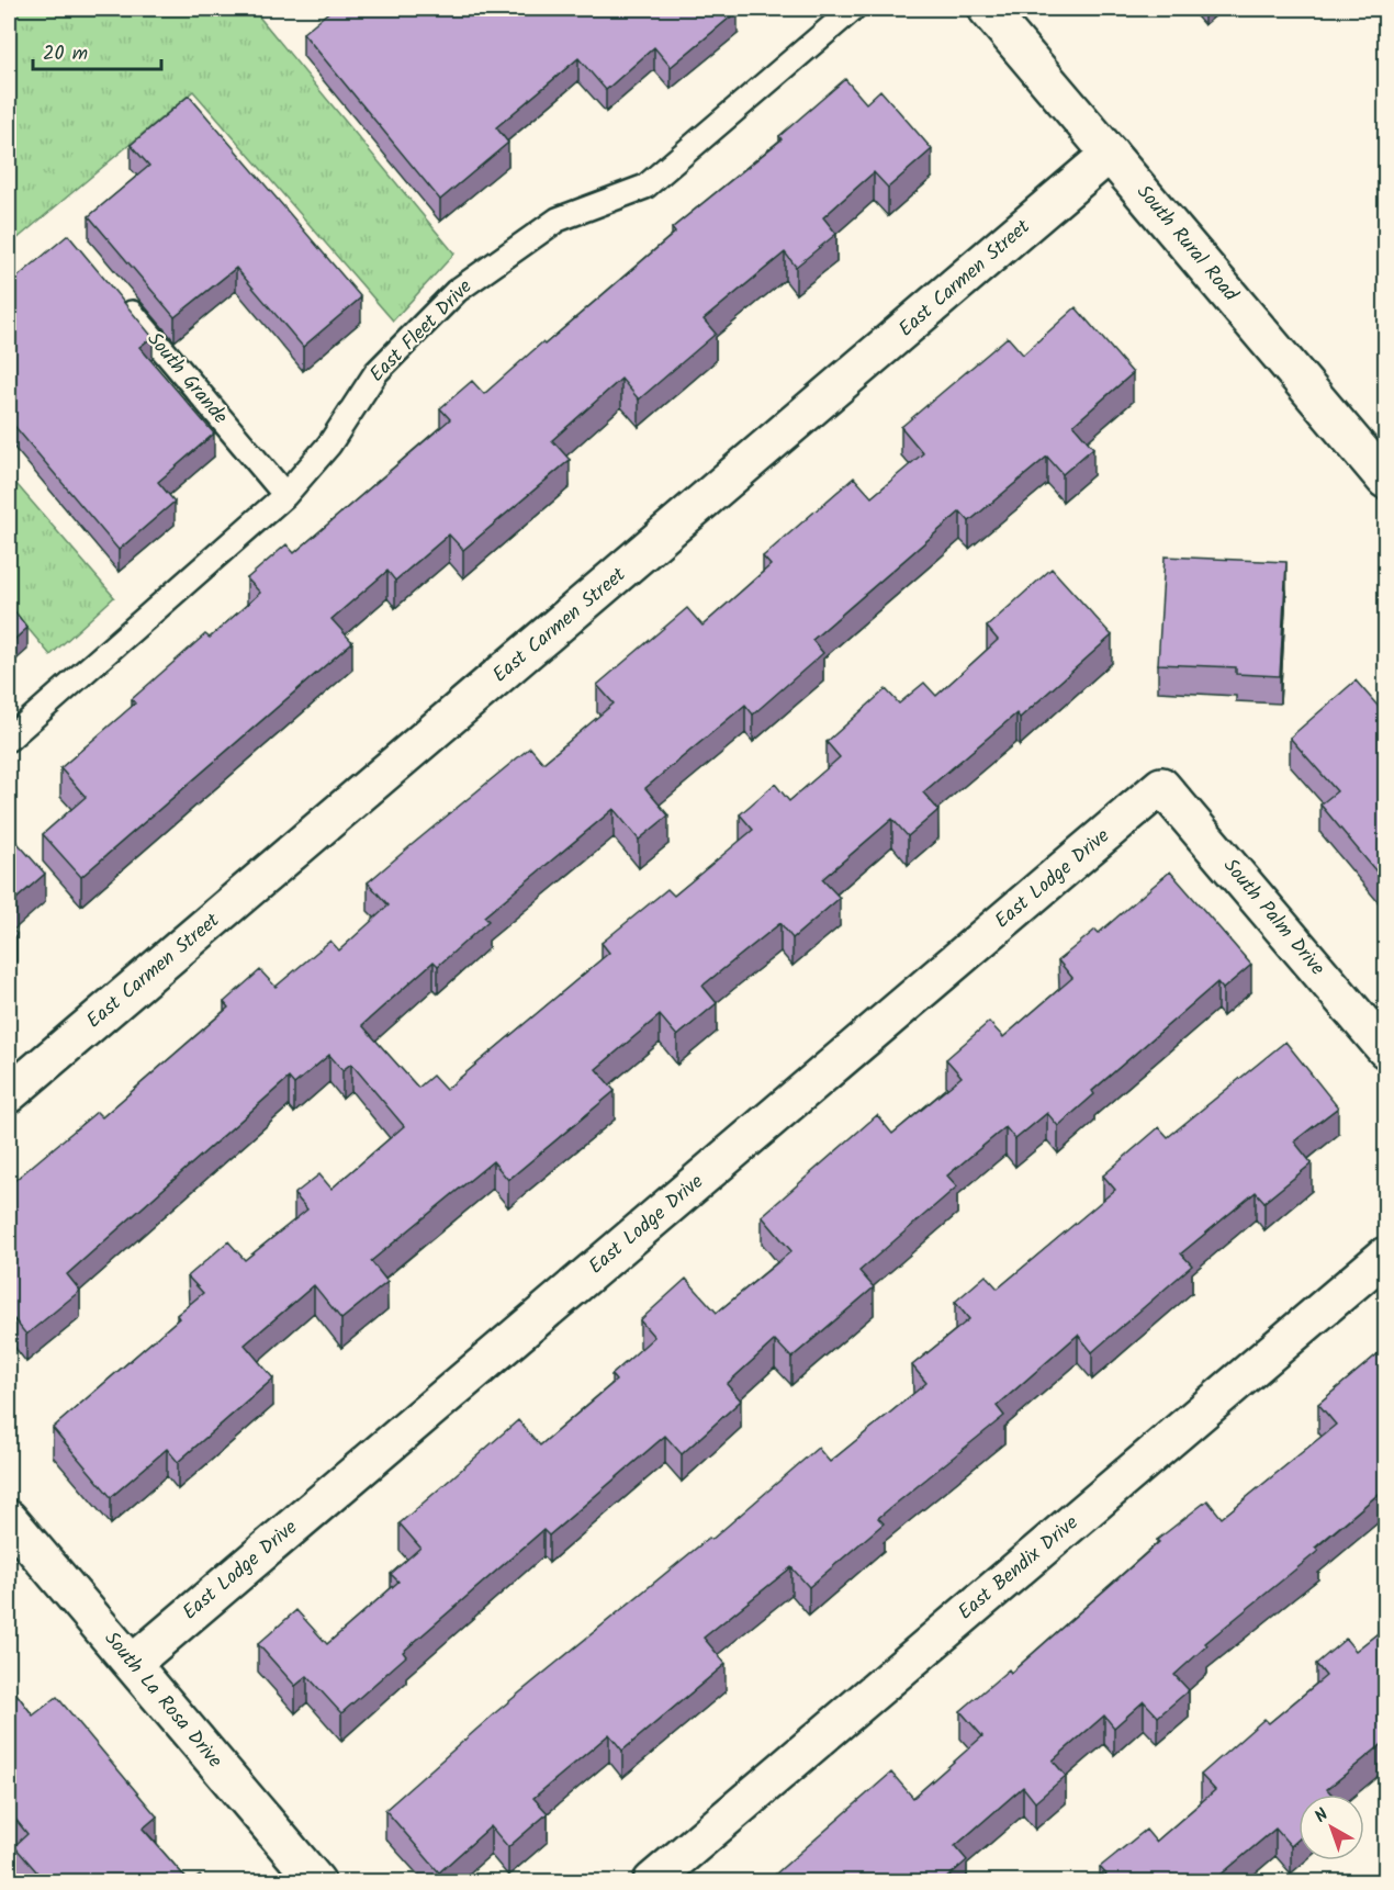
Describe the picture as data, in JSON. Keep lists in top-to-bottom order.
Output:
{
  "streets": {
    "street": [
      "South Rural Road",
      "East Carmen Street",
      "East Lodge Drive",
      "South Palm Drive",
      "East Bendix Drive",
      "South La Rosa Drive"
    ],
    "lane": ["East Fleet Drive", "South Grande"]
  },
  "crossings": [
    ["South Rural Road", "East Carmen Street"],
    ["East Fleet Drive", "South Grande"],
    ["East Lodge Drive", "South Palm Drive"],
    ["East Lodge Drive", "South La Rosa Drive"]
  ],
  "scale_bar": "20 m",
  "north": "top left"
}
